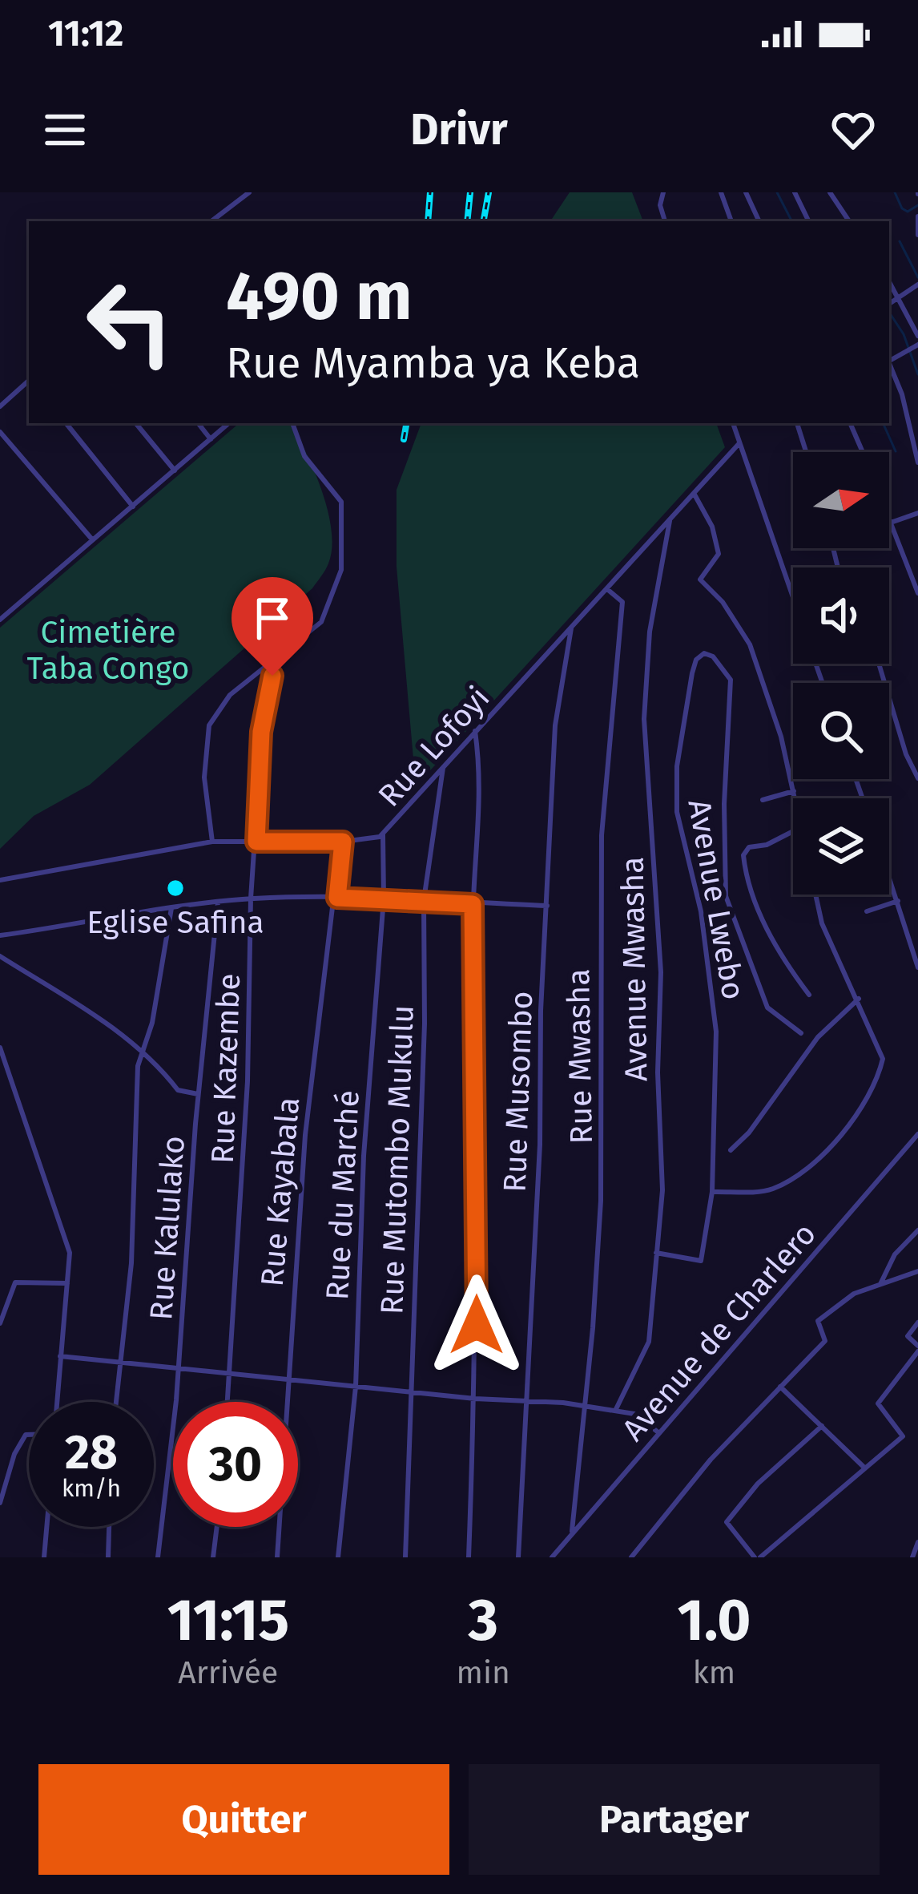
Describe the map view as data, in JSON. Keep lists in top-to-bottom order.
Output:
{
  "streets": {
    "street": [
      "Rue Lofoyi",
      "Avenue Lwebo",
      "Avenue Mwasha",
      "Rue Mwasha",
      "Rue Kazembe",
      "Rue Musombo",
      "Rue Mutombo Mukulu",
      "Rue Kayabala",
      "Rue du Marché",
      "Rue Kalulako",
      "Avenue de Charlero"
    ]
  },
  "crossings": [
    ["Rue Lofoyi", "Avenue Mwasha"],
    ["Rue Lofoyi", "Rue Mwasha"],
    ["Rue Lofoyi", "Rue Kazembe"],
    ["Rue Lofoyi", "Rue Musombo"],
    ["Rue Lofoyi", "Rue Mutombo Mukulu"],
    ["Rue Lofoyi", "Rue Kayabala"],
    ["Rue Lofoyi", "Rue du Marché"],
    ["Avenue Lwebo", "Avenue Mwasha"],
    ["Rue Mwasha", "Avenue de Charlero"]
  ],
  "parks": ["Cimetière Taba Congo"],
  "places": ["Eglise Safina"],
  "north": "right",
  "page": {
    "status": "11:12",
    "header": "Drivr",
    "turn": ["490 m", "Rue Myamba ya Keba"],
    "speed": "28 km/h",
    "limit": "30",
    "eta": [
      "11:15",
      "Arrivée",
      "3",
      "min",
      "1.0",
      "km"
    ],
    "buttons": ["Quitter", "Partager"]
  }
}
